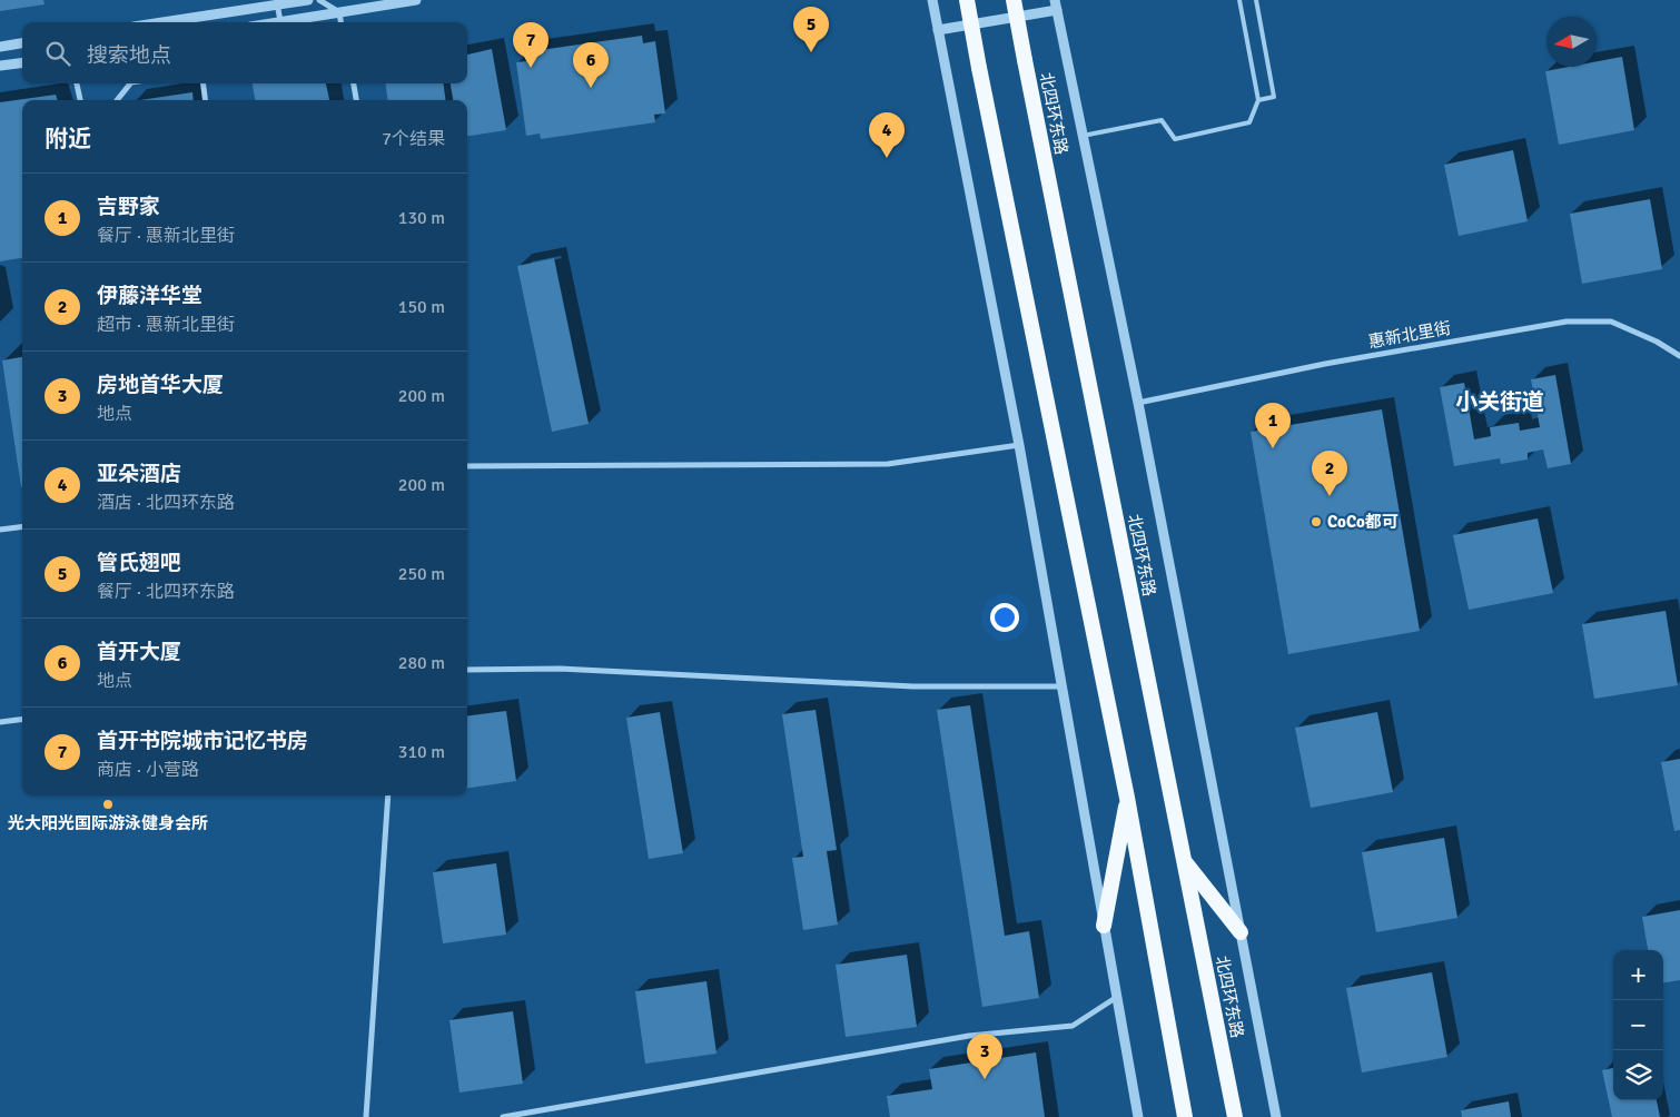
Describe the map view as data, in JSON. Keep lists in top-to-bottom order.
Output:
{
  "streets": {
    "highway": ["北四环东路"],
    "street": ["惠新北里街"]
  },
  "crossings": [
    ["北四环东路", "惠新北里街"]
  ],
  "districts": ["小关街道"],
  "places": ["CoCo都可", "光大阳光国际游泳健身会所"],
  "north": "left",
  "page": {
    "pins": [
      "5",
      "7",
      "6",
      "4",
      "1",
      "2",
      "3"
    ],
    "search": "搜索地点",
    "heading": ["附近", "7个结果"],
    "list": [
      {
        "mark": "1",
        "name": "吉野家",
        "note": "餐厅 · 惠新北里街",
        "value": "130 m"
      },
      {
        "mark": "2",
        "name": "伊藤洋华堂",
        "note": "超市 · 惠新北里街",
        "value": "150 m"
      },
      {
        "mark": "3",
        "name": "房地首华大厦",
        "note": "地点",
        "value": "200 m"
      },
      {
        "mark": "4",
        "name": "亚朵酒店",
        "note": "酒店 · 北四环东路",
        "value": "200 m"
      },
      {
        "mark": "5",
        "name": "管氏翅吧",
        "note": "餐厅 · 北四环东路",
        "value": "250 m"
      },
      {
        "mark": "6",
        "name": "首开大厦",
        "note": "地点",
        "value": "280 m"
      },
      {
        "mark": "7",
        "name": "首开书院城市记忆书房",
        "note": "商店 · 小营路",
        "value": "310 m"
      }
    ],
    "map_buttons": ["+", "−"]
  }
}
